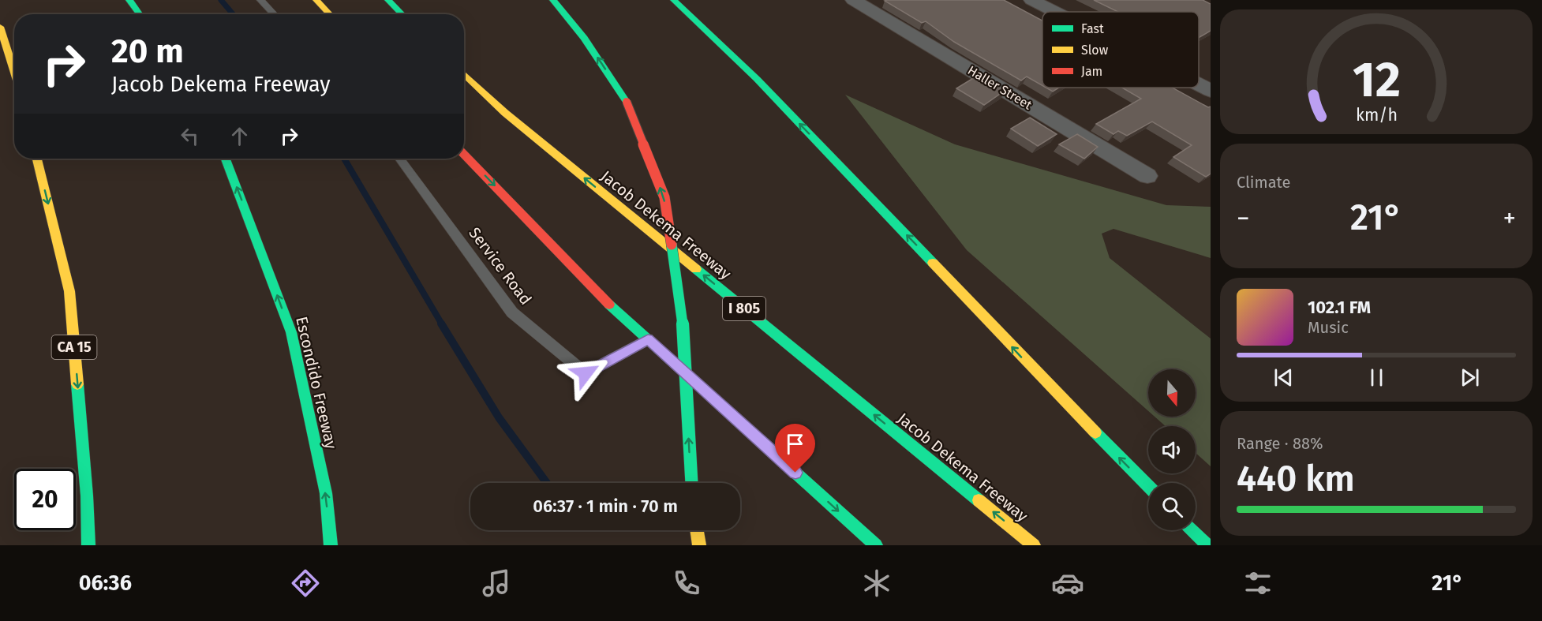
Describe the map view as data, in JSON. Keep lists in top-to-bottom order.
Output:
{
  "streets": {
    "highway": [
      "Jacob Dekema Freeway",
      "I 805",
      "CA 15",
      "Escondido Freeway"
    ],
    "street": ["Haller Street"],
    "lane": ["Service Road"]
  },
  "one_way": ["Escondido Freeway"],
  "legend": ["Fast", "Slow", "Jam"],
  "north": "bottom",
  "page": {
    "turn": ["20 m", "Jacob Dekema Freeway"],
    "tile": [
      "Climate",
      ["Range · 88%", "440 km"]
    ],
    "heat": ["−", "21°", "+"],
    "song": ["102.1 FM", "Music"],
    "limit": "20",
    "trip": "06:37 · 1 min · 70 m",
    "tabs": ["06:36", "21°"],
    "gauge": ["12", "km/h"]
  }
}
